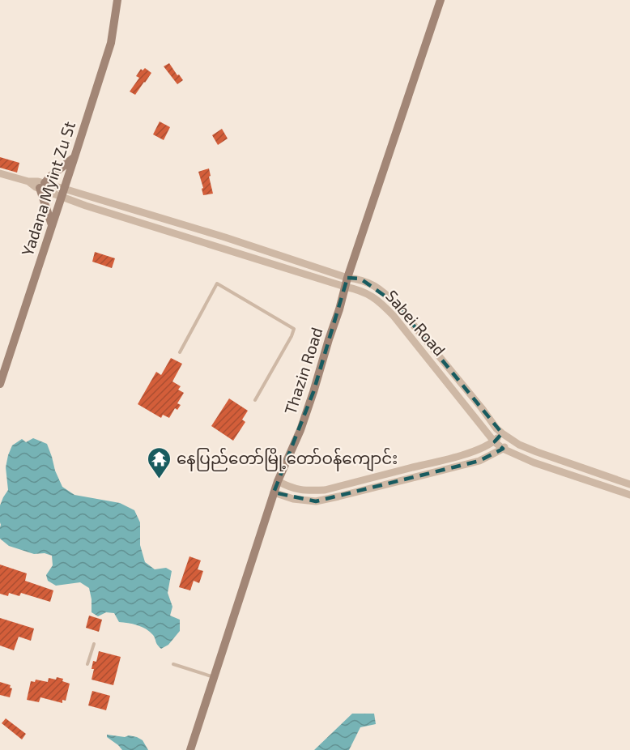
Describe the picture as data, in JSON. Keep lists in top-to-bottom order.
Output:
{
  "streets": {
    "main road": ["Yadana Myint Zu St", "Thazin Road"],
    "street": ["Sabei Road"]
  },
  "crossings": [
    ["Yadana Myint Zu St", "Sabei Road"],
    ["Sabei Road", "Thazin Road"]
  ],
  "places": {
    "temple": ["နေပြည်တော်မြို့တော်ဝန်ကျောင်း"]
  }
}
